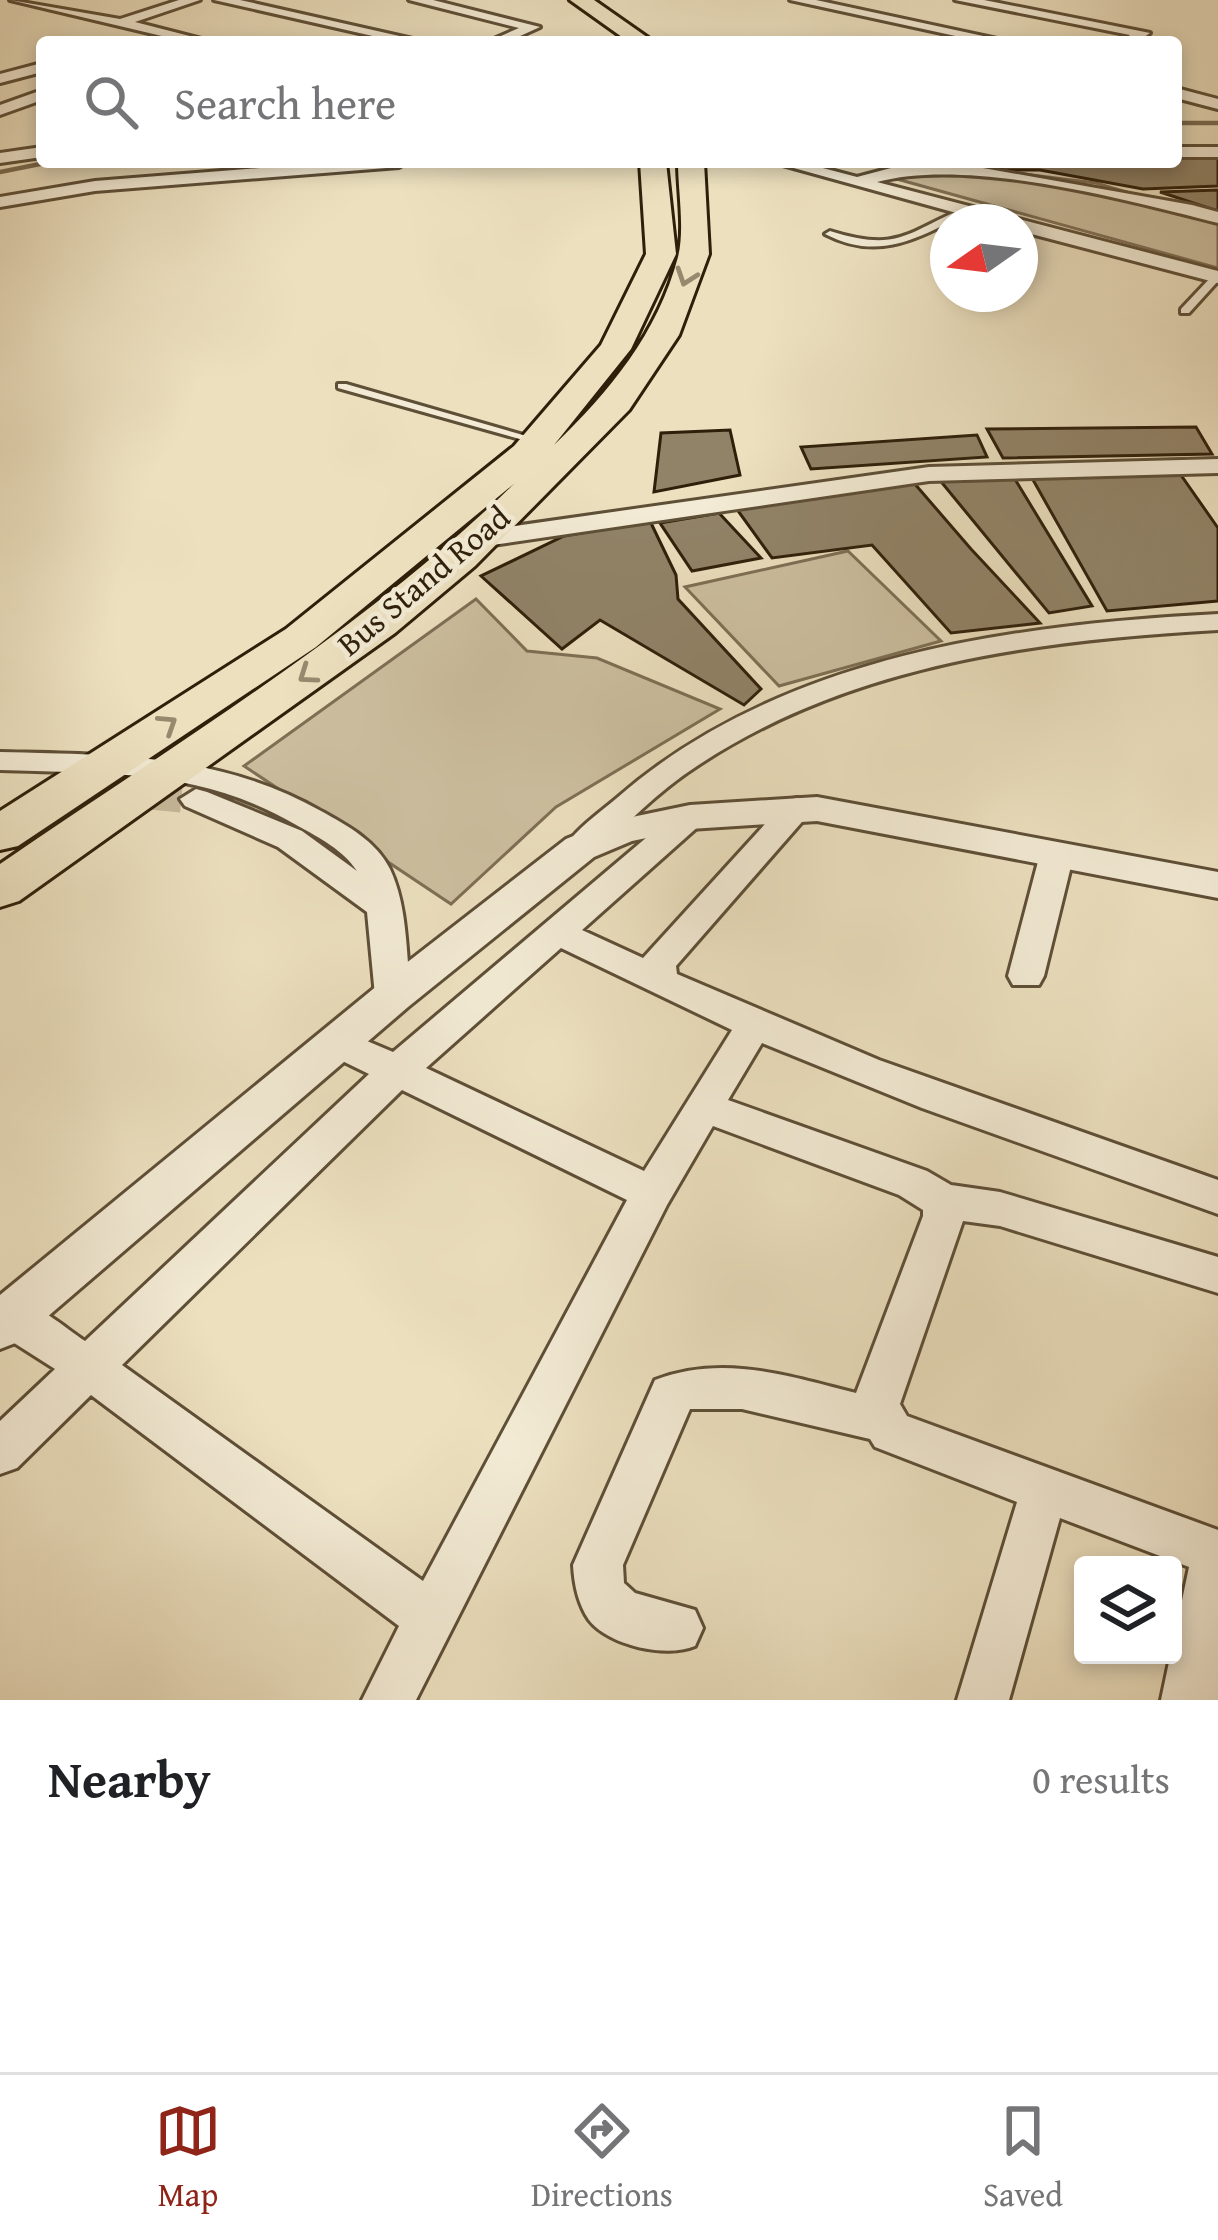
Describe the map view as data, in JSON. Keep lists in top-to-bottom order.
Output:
{
  "streets": {
    "main road": ["Bus Stand Road"]
  },
  "north": "left",
  "page": {
    "search": "Search here",
    "heading": ["Nearby", "0 results"],
    "nav": ["Map", "Directions", "Saved"]
  }
}
